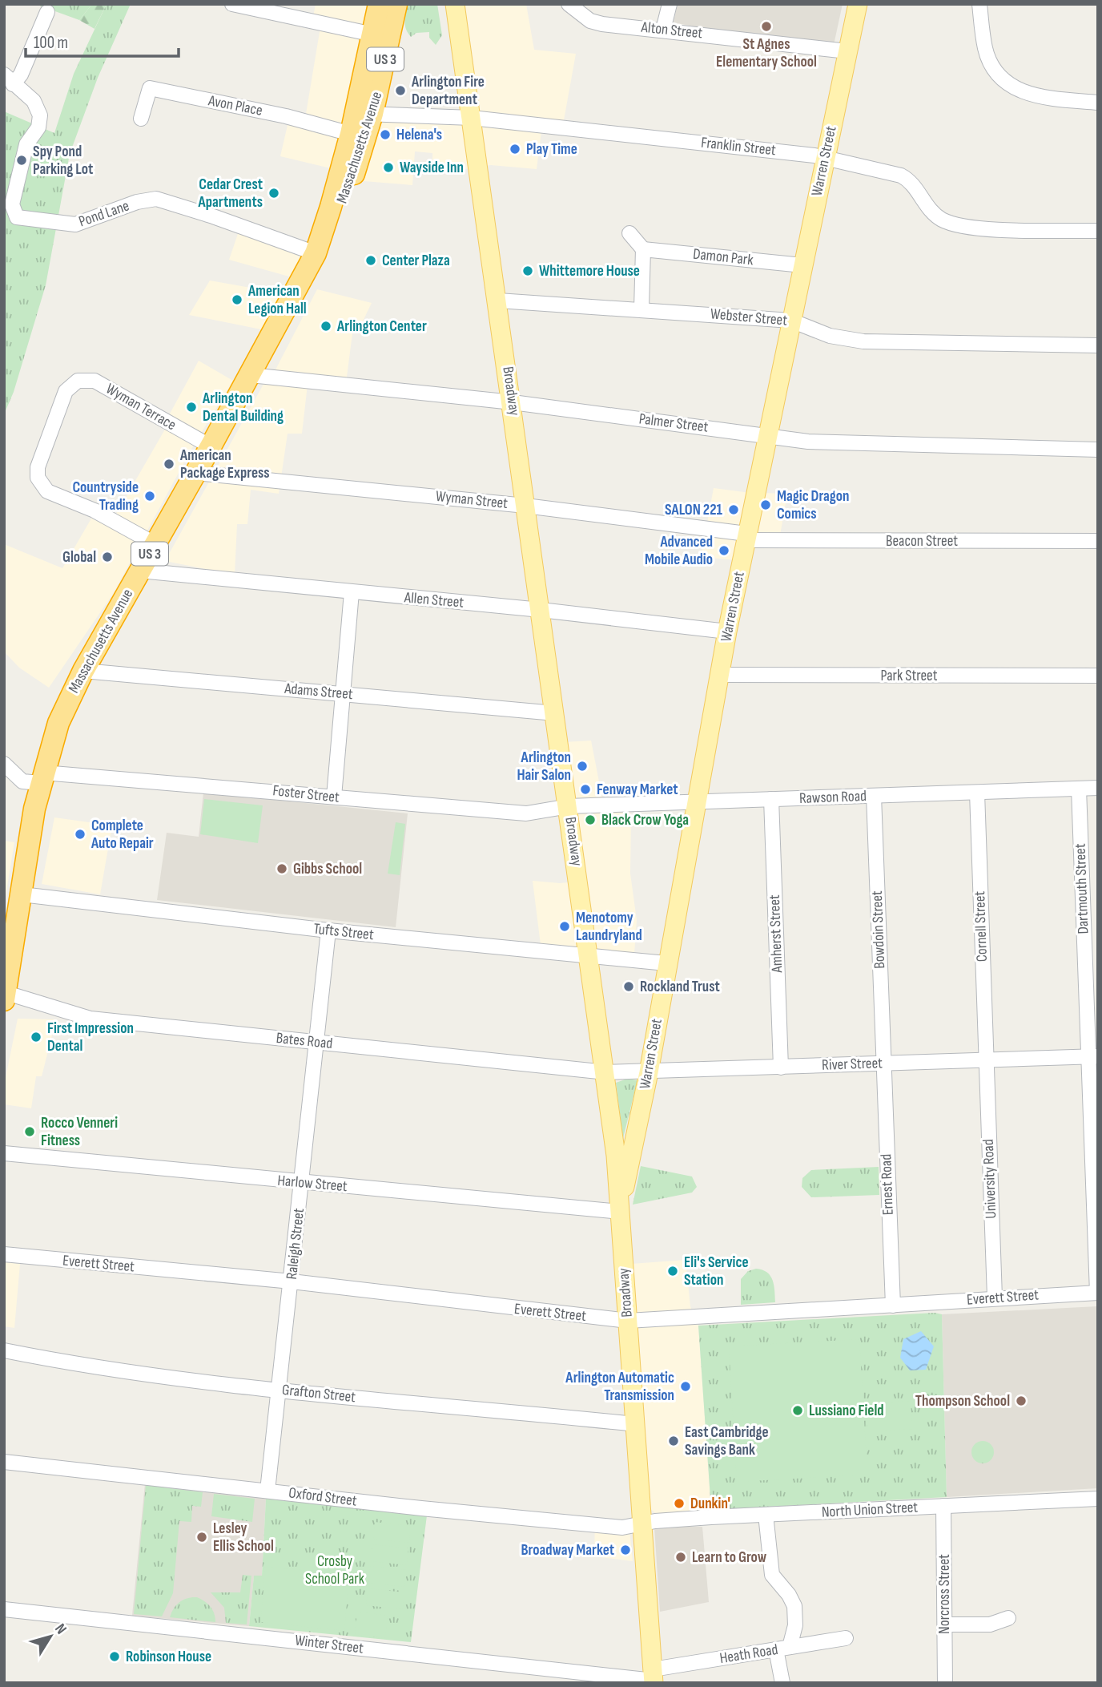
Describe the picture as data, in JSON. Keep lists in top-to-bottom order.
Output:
{
  "streets": {
    "highway": ["US 3", "Massachusetts Avenue"],
    "main road": ["Warren Street", "Broadway"],
    "street": [
      "Alton Street",
      "Avon Place",
      "Franklin Street",
      "Pond Lane",
      "Damon Park",
      "Webster Street",
      "Wyman Terrace",
      "Palmer Street",
      "Wyman Street",
      "Beacon Street",
      "Allen Street",
      "Park Street",
      "Adams Street",
      "Foster Street",
      "Rawson Road",
      "Dartmouth Street",
      "Cornell Street",
      "Bowdoin Street",
      "Tufts Street",
      "Amherst Street",
      "Bates Road",
      "River Street",
      "University Road",
      "Harlow Street",
      "Ernest Road",
      "Raleigh Street",
      "Everett Street",
      "Grafton Street",
      "Oxford Street",
      "North Union Street",
      "Norcross Street",
      "Winter Street",
      "Heath Road"
    ]
  },
  "crossings": [
    ["Alton Street", "Warren Street"],
    ["Avon Place", "Franklin Street"],
    ["Avon Place", "Massachusetts Avenue"],
    ["Franklin Street", "Massachusetts Avenue"],
    ["Franklin Street", "Warren Street"],
    ["Franklin Street", "Broadway"],
    ["Massachusetts Avenue", "Pond Lane"],
    ["Massachusetts Avenue", "Wyman Terrace"],
    ["Massachusetts Avenue", "Palmer Street"],
    ["Massachusetts Avenue", "Wyman Street"],
    ["Massachusetts Avenue", "Allen Street"],
    ["Massachusetts Avenue", "Adams Street"],
    ["Massachusetts Avenue", "Foster Street"],
    ["Massachusetts Avenue", "Tufts Street"],
    ["Massachusetts Avenue", "Bates Road"],
    ["Warren Street", "Damon Park"],
    ["Warren Street", "Webster Street"],
    ["Warren Street", "Broadway"],
    ["Warren Street", "Palmer Street"],
    ["Warren Street", "Wyman Street"],
    ["Warren Street", "Beacon Street"],
    ["Warren Street", "Allen Street"],
    ["Warren Street", "Park Street"],
    ["Warren Street", "Rawson Road"],
    ["Warren Street", "Tufts Street"],
    ["Warren Street", "River Street"],
    ["Warren Street", "Harlow Street"],
    ["Webster Street", "Broadway"],
    ["Broadway", "Palmer Street"],
    ["Broadway", "Wyman Street"],
    ["Broadway", "Allen Street"],
    ["Broadway", "Adams Street"],
    ["Broadway", "Foster Street"],
    ["Broadway", "Rawson Road"],
    ["Broadway", "Tufts Street"],
    ["Broadway", "Bates Road"],
    ["Broadway", "River Street"],
    ["Broadway", "Harlow Street"],
    ["Broadway", "Everett Street"],
    ["Broadway", "Grafton Street"],
    ["Broadway", "Oxford Street"],
    ["Broadway", "North Union Street"],
    ["Broadway", "Winter Street"],
    ["Broadway", "Heath Road"],
    ["Wyman Street", "Beacon Street"],
    ["Foster Street", "Rawson Road"],
    ["Rawson Road", "Dartmouth Street"],
    ["Rawson Road", "Cornell Street"],
    ["Rawson Road", "Bowdoin Street"],
    ["Rawson Road", "Amherst Street"],
    ["Dartmouth Street", "River Street"],
    ["Dartmouth Street", "Everett Street"],
    ["Cornell Street", "River Street"],
    ["Cornell Street", "University Road"],
    ["Bowdoin Street", "River Street"],
    ["Bowdoin Street", "Ernest Road"],
    ["Tufts Street", "Raleigh Street"],
    ["Amherst Street", "River Street"],
    ["Bates Road", "River Street"],
    ["Bates Road", "Raleigh Street"],
    ["River Street", "University Road"],
    ["River Street", "Ernest Road"],
    ["University Road", "Everett Street"],
    ["Harlow Street", "Raleigh Street"],
    ["Ernest Road", "Everett Street"],
    ["Raleigh Street", "Everett Street"],
    ["Raleigh Street", "Grafton Street"],
    ["Raleigh Street", "Oxford Street"],
    ["Oxford Street", "North Union Street"],
    ["North Union Street", "Norcross Street"],
    ["Winter Street", "Heath Road"]
  ],
  "parks": ["Crosby School Park"],
  "places": [
    "St Agnes Elementary School",
    "Arlington Fire Department",
    "Helena's",
    "Play Time",
    "Spy Pond Parking Lot",
    "Wayside Inn",
    "Cedar Crest Apartments",
    "Center Plaza",
    "Whittemore House",
    "American Legion Hall",
    "Arlington Center",
    "Arlington Dental Building",
    "American Package Express",
    "Countryside Trading",
    "Magic Dragon Comics",
    "SALON 221",
    "Advanced Mobile Audio",
    "Global",
    "Arlington Hair Salon",
    "Fenway Market",
    "Black Crow Yoga",
    "Complete Auto Repair",
    "Gibbs School",
    "Menotomy Laundryland",
    "Rockland Trust",
    "First Impression Dental",
    "Rocco Venneri Fitness",
    "Eli's Service Station",
    "Arlington Automatic Transmission",
    "Thompson School",
    "Lussiano Field",
    "East Cambridge Savings Bank",
    "Dunkin'",
    "Lesley Ellis School",
    "Broadway Market",
    "Learn to Grow",
    "Robinson House"
  ],
  "scale_bar": "100 m",
  "north": "top right"
}
